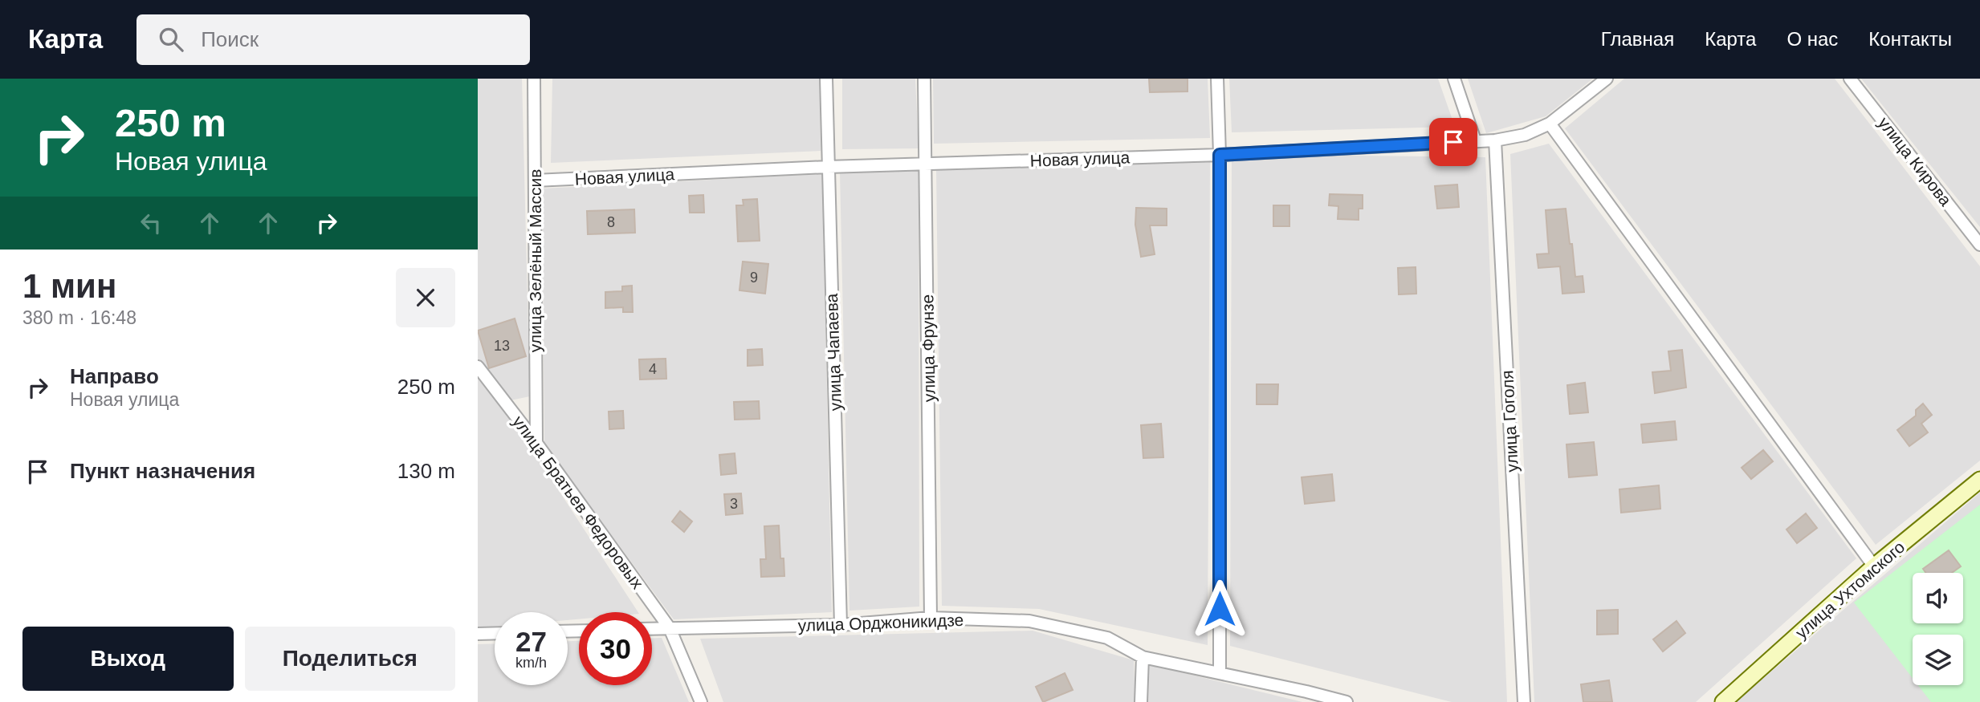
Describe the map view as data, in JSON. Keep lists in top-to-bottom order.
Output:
{
  "streets": {
    "main road": ["улица Ухтомского"],
    "street": [
      "Новая улица",
      "улица Кирова",
      "улица Зелёный Массив",
      "улица Фрунзе",
      "улица Чапаева",
      "улица Гоголя",
      "улица Братьев Федоровых",
      "улица Орджоникидзе"
    ]
  },
  "crossings": [
    ["Новая улица", "улица Зелёный Массив"],
    ["Новая улица", "улица Фрунзе"],
    ["Новая улица", "улица Чапаева"],
    ["Новая улица", "улица Гоголя"],
    ["улица Зелёный Массив", "улица Братьев Федоровых"],
    ["улица Фрунзе", "улица Орджоникидзе"],
    ["улица Чапаева", "улица Орджоникидзе"],
    ["улица Братьев Федоровых", "улица Орджоникидзе"]
  ],
  "house_numbers": [
    "8",
    "9",
    "13",
    "4",
    "3"
  ],
  "page": {
    "header": "Карта",
    "search": "Поиск",
    "nav": [
      "Главная",
      "Карта",
      "О нас",
      "Контакты"
    ],
    "turn": ["250 m", "Новая улица"],
    "heading": ["1 мин", "380 m · 16:48"],
    "list": [
      {
        "name": "Направо",
        "note": "Новая улица",
        "value": "250 m"
      },
      {
        "name": "Пункт назначения",
        "value": "130 m"
      }
    ],
    "speed": "27 km/h",
    "limit": "30",
    "buttons": ["Выход", "Поделиться"]
  }
}
